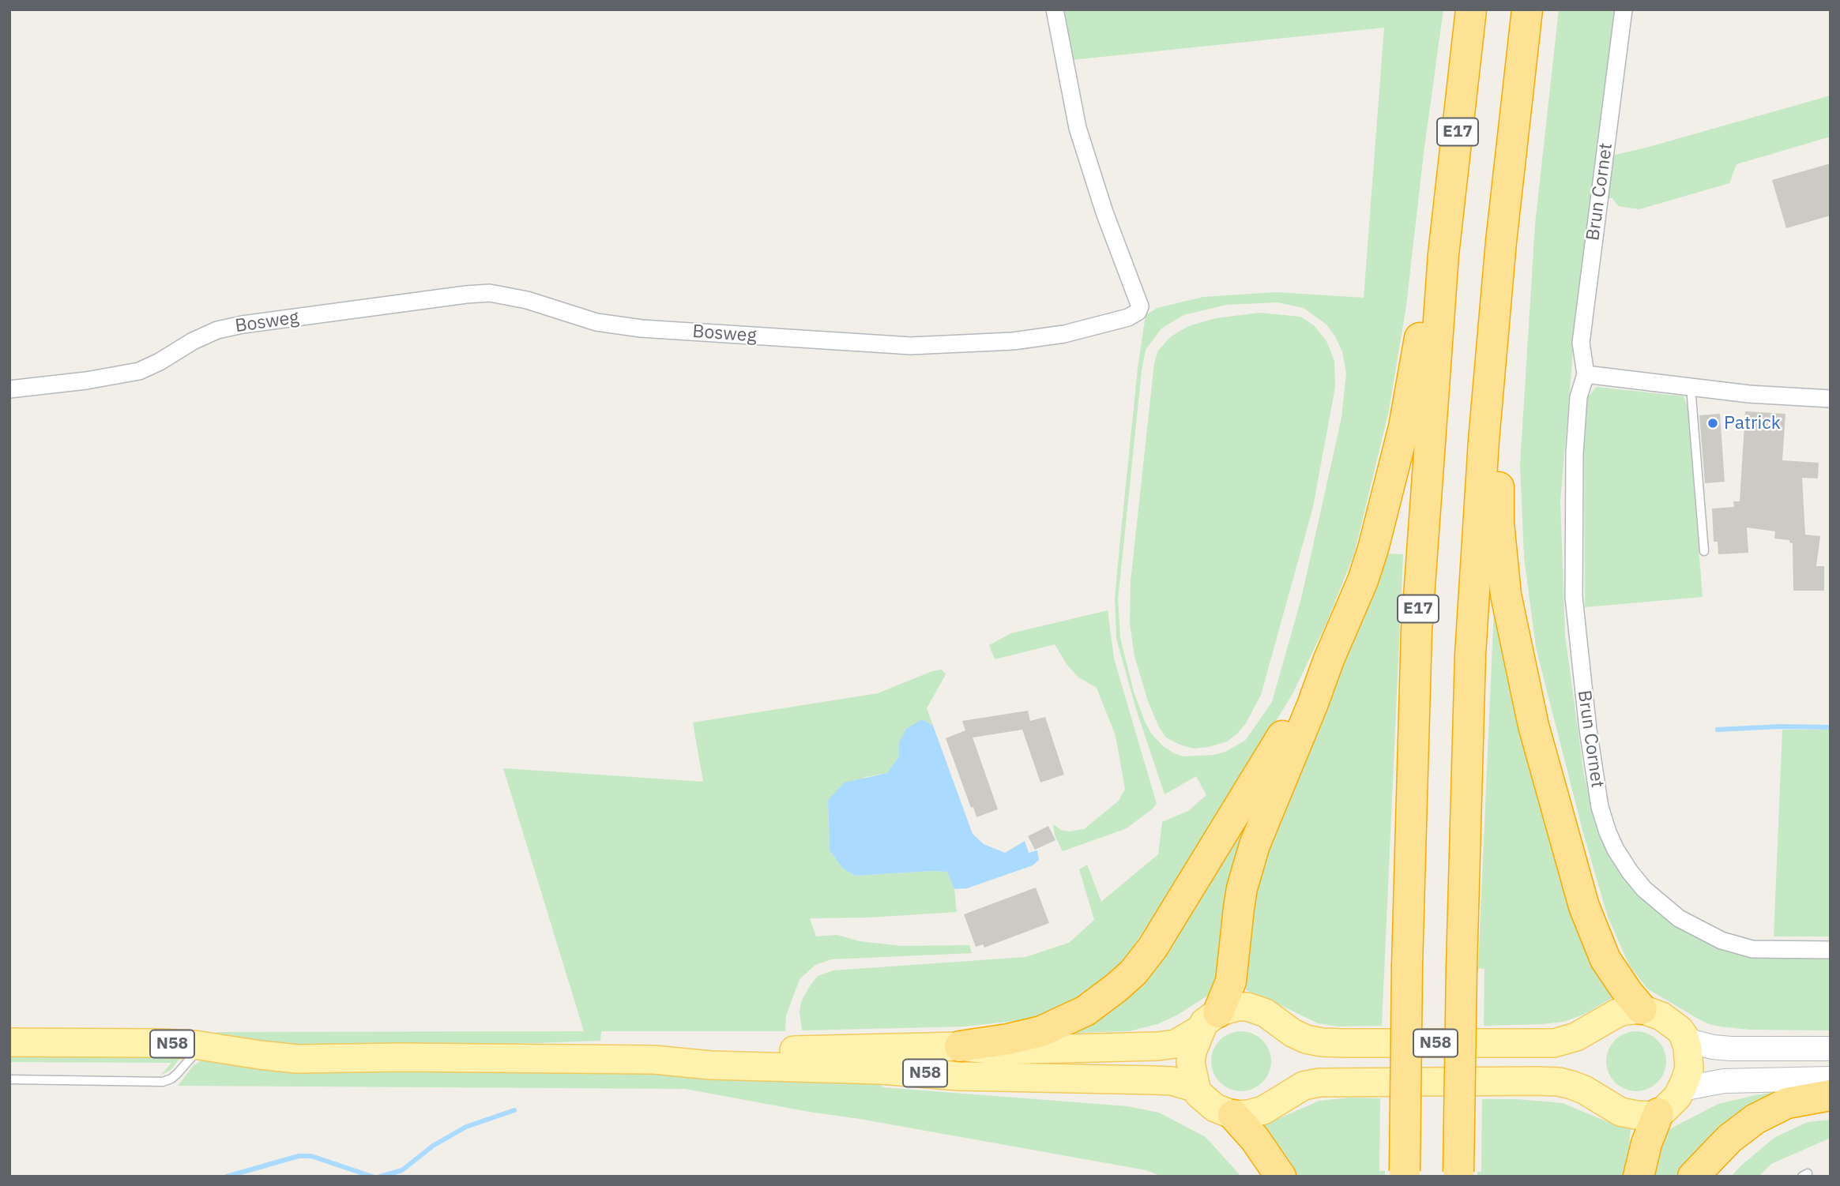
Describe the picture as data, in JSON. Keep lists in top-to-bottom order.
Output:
{
  "streets": {
    "highway": ["E17"],
    "main road": ["N58"],
    "street": ["Brun Cornet", "Bosweg"]
  },
  "places": ["Patrick"]
}
